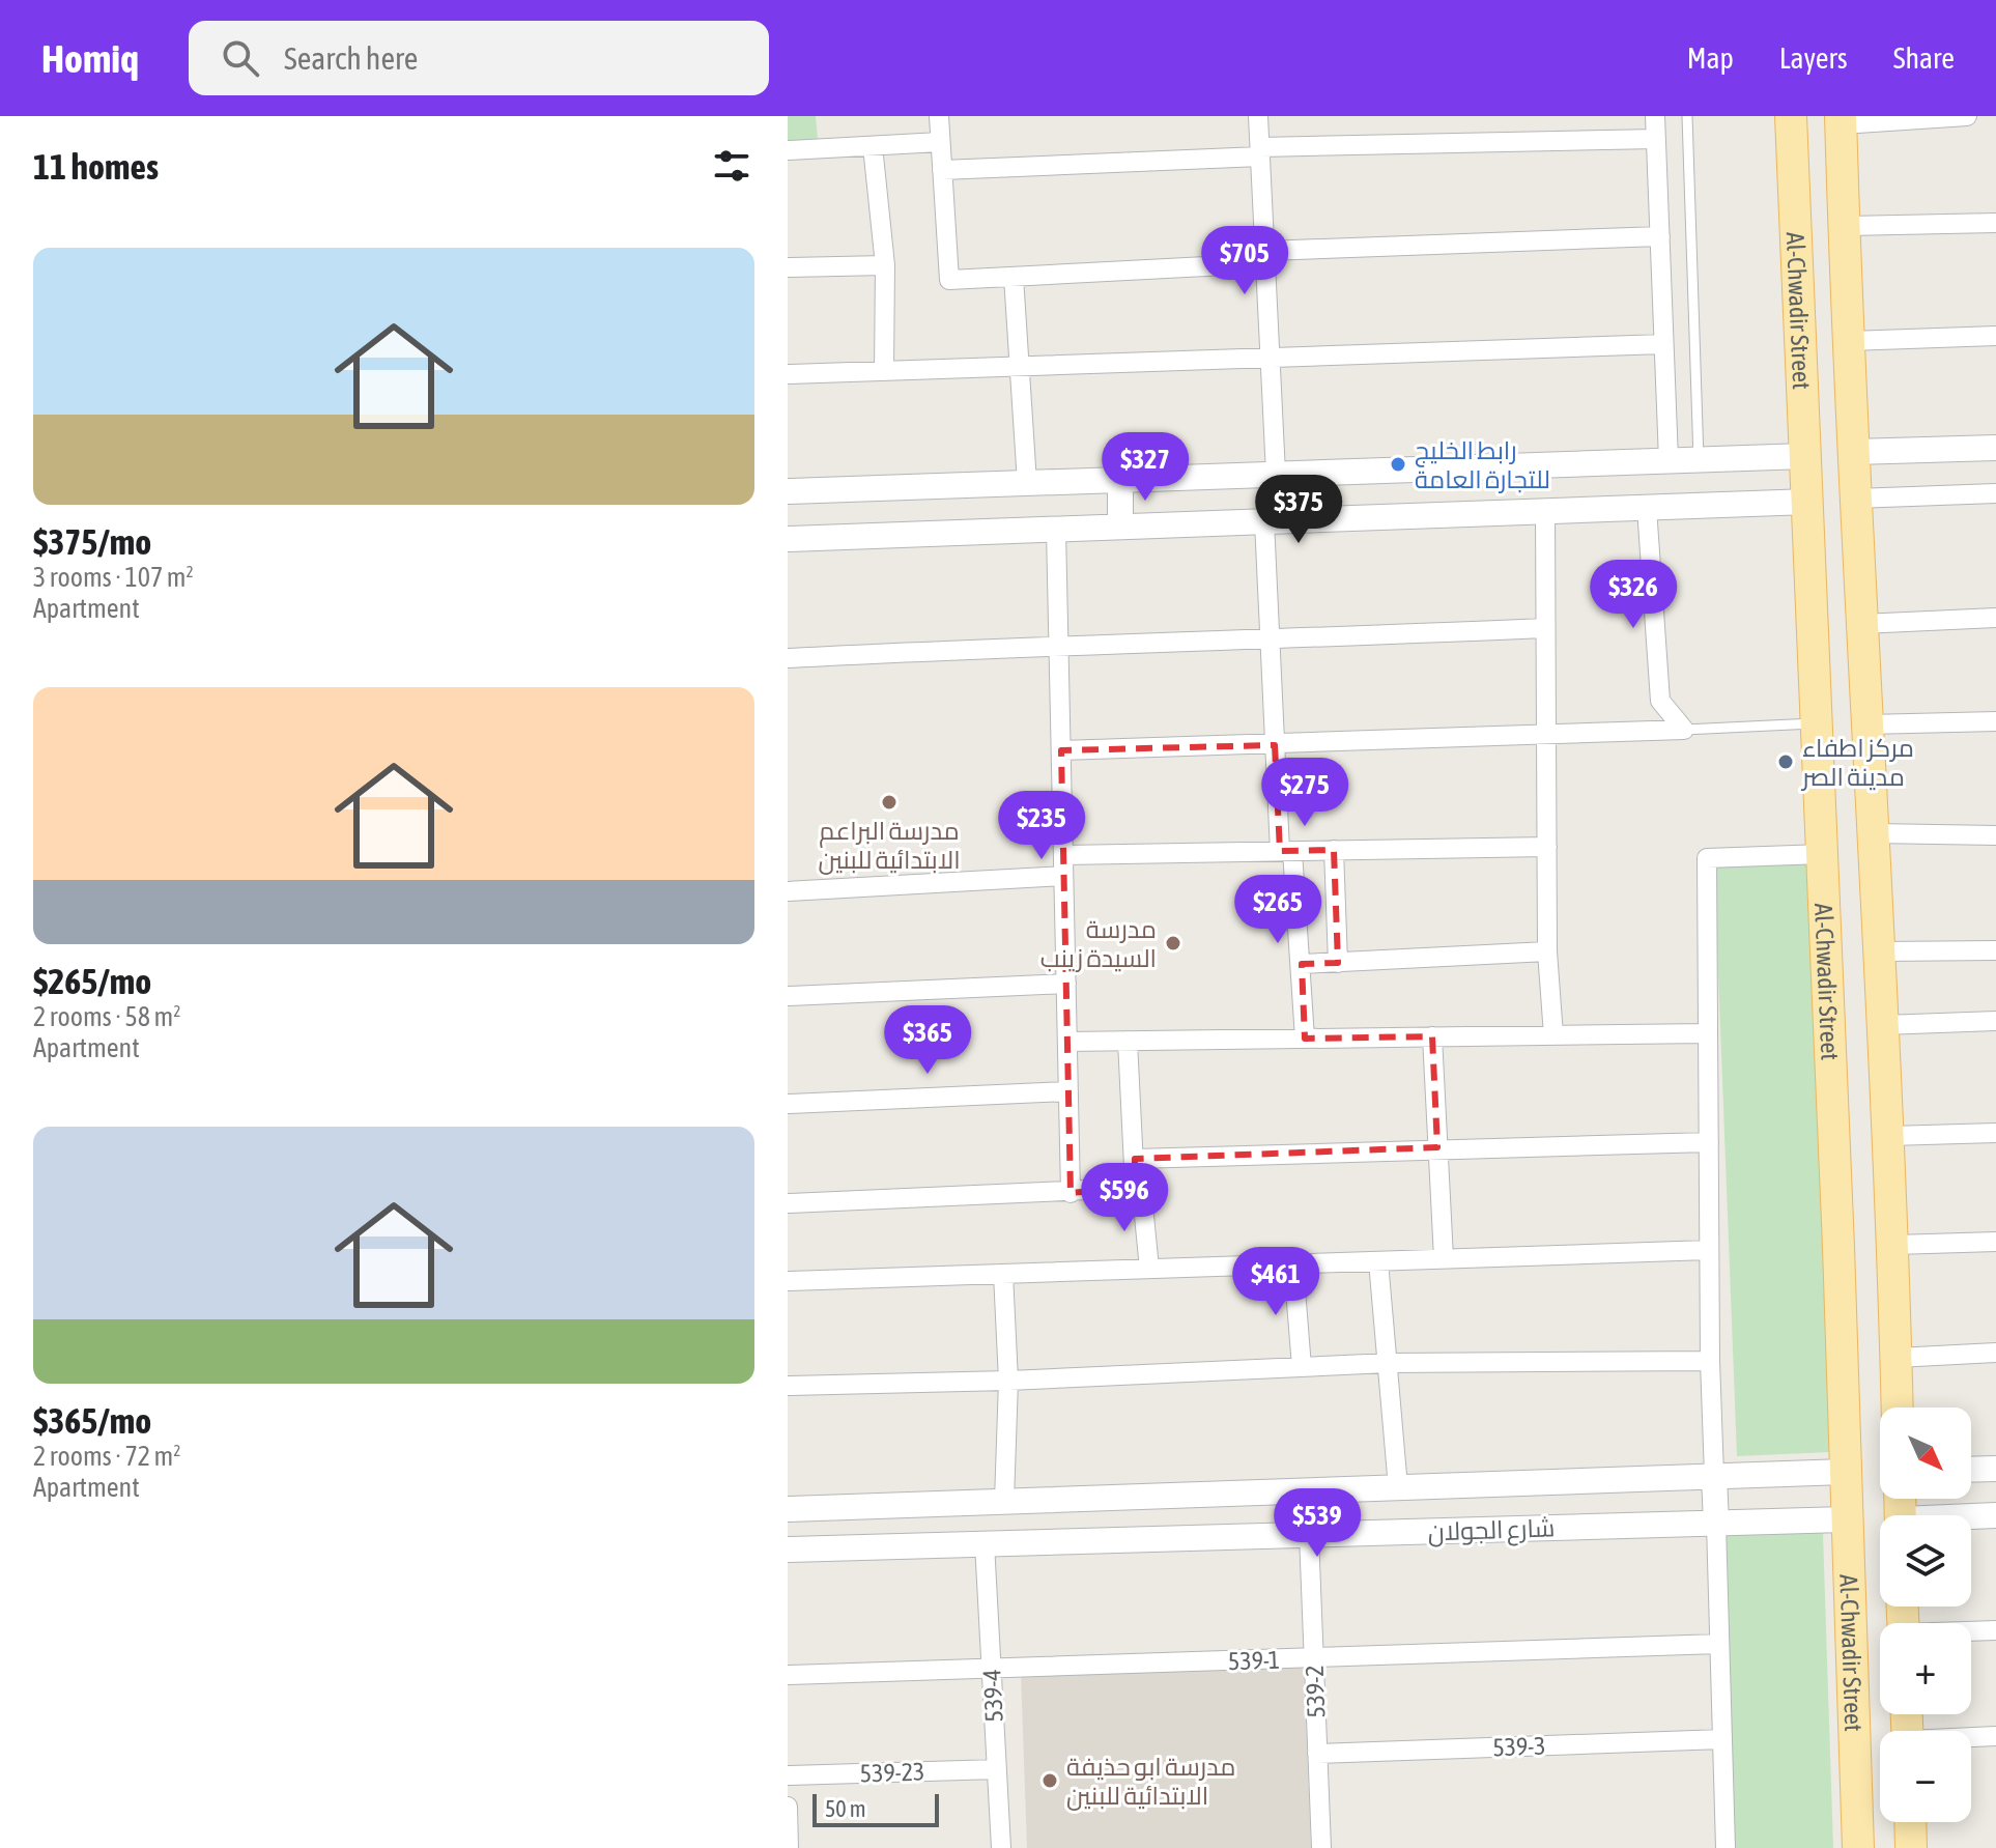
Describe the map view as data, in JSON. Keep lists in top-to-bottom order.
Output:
{
  "streets": {
    "main road": ["Al-Chwadir Street"],
    "street": [
      "شارع الجولان",
      "539-1",
      "539-2",
      "539-4",
      "539-3",
      "539-23"
    ]
  },
  "crossings": [
    ["Al-Chwadir Street", "شارع الجولان"],
    ["شارع الجولان", "539-2"],
    ["شارع الجولان", "539-4"],
    ["539-1", "539-2"],
    ["539-1", "539-4"],
    ["539-2", "539-3"],
    ["539-4", "539-23"]
  ],
  "places": [
    "رابط الخليج للتجارة العامة",
    "مركز اطفاء مدينة الصر",
    "مدرسة البراعم الابتدائية للبنين",
    "مدرسة السيدة زينب",
    "مدرسة ابو حذيفة الابتدائية للبنين"
  ],
  "scale_bar": "50 m",
  "north": "bottom right",
  "page": {
    "header": "Homiq",
    "search": "Search here",
    "nav": ["Map", "Layers", "Share"],
    "heading": "11 homes",
    "list": [
      {
        "name": "$375/mo",
        "note": "3 rooms · 107 m² · Apartment"
      },
      {
        "name": "$265/mo",
        "note": "2 rooms · 58 m² · Apartment"
      },
      {
        "name": "$365/mo",
        "note": "2 rooms · 72 m² · Apartment"
      }
    ],
    "price": [
      "$705",
      "$327",
      "$375",
      "$326",
      "$275",
      "$235",
      "$265",
      "$365",
      "$596",
      "$461",
      "$539"
    ],
    "map_buttons": ["+", "−"],
    "scale": "50 m"
  }
}
